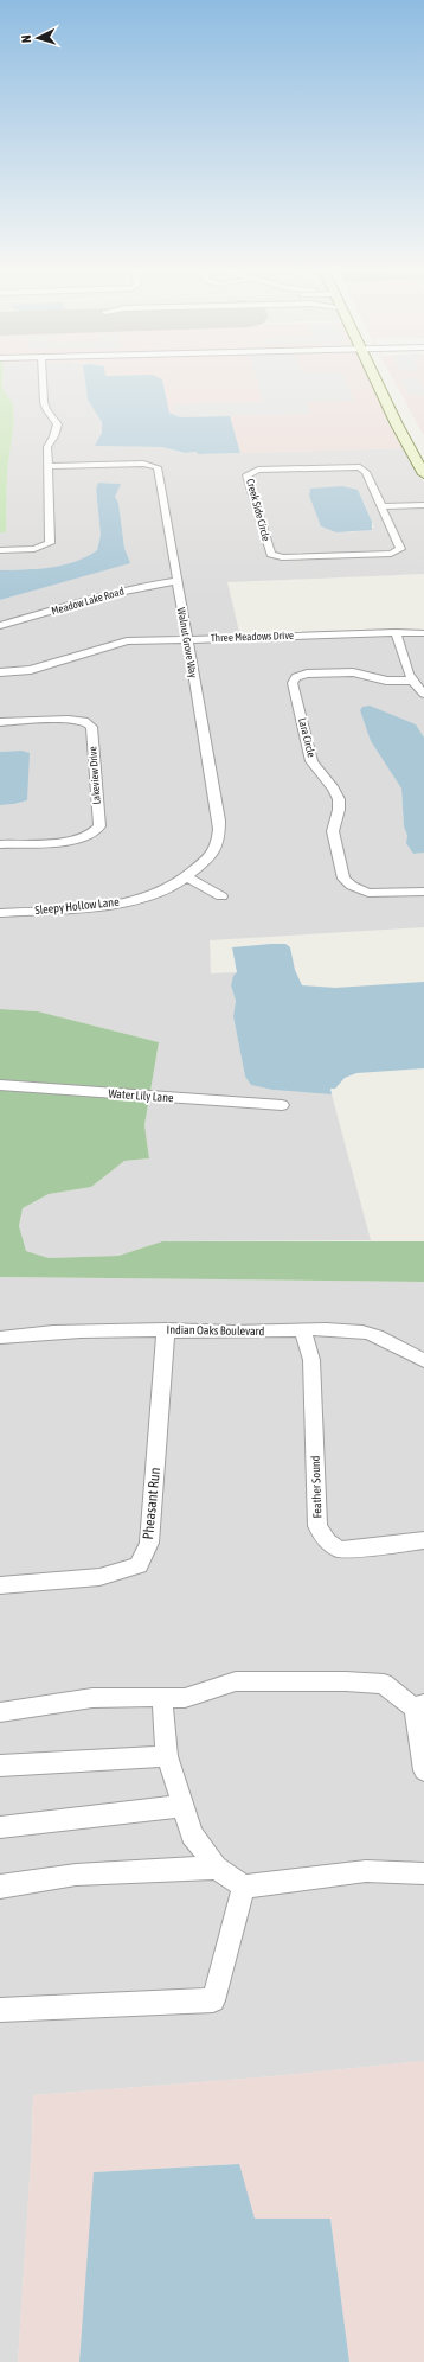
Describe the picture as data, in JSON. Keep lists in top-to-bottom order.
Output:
{
  "streets": {
    "street": [
      "Creek Side Circle",
      "Meadow Lake Road",
      "Three Meadows Drive",
      "Walnut Grove Way",
      "Lara Circle",
      "Lakeview Drive",
      "Sleepy Hollow Lane",
      "Water Lily Lane",
      "Indian Oaks Boulevard",
      "Feather Sound",
      "Pheasant Run"
    ]
  },
  "crossings": [
    ["Meadow Lake Road", "Walnut Grove Way"],
    ["Three Meadows Drive", "Walnut Grove Way"],
    ["Walnut Grove Way", "Sleepy Hollow Lane"],
    ["Indian Oaks Boulevard", "Feather Sound"],
    ["Indian Oaks Boulevard", "Pheasant Run"]
  ],
  "north": "left"
}
